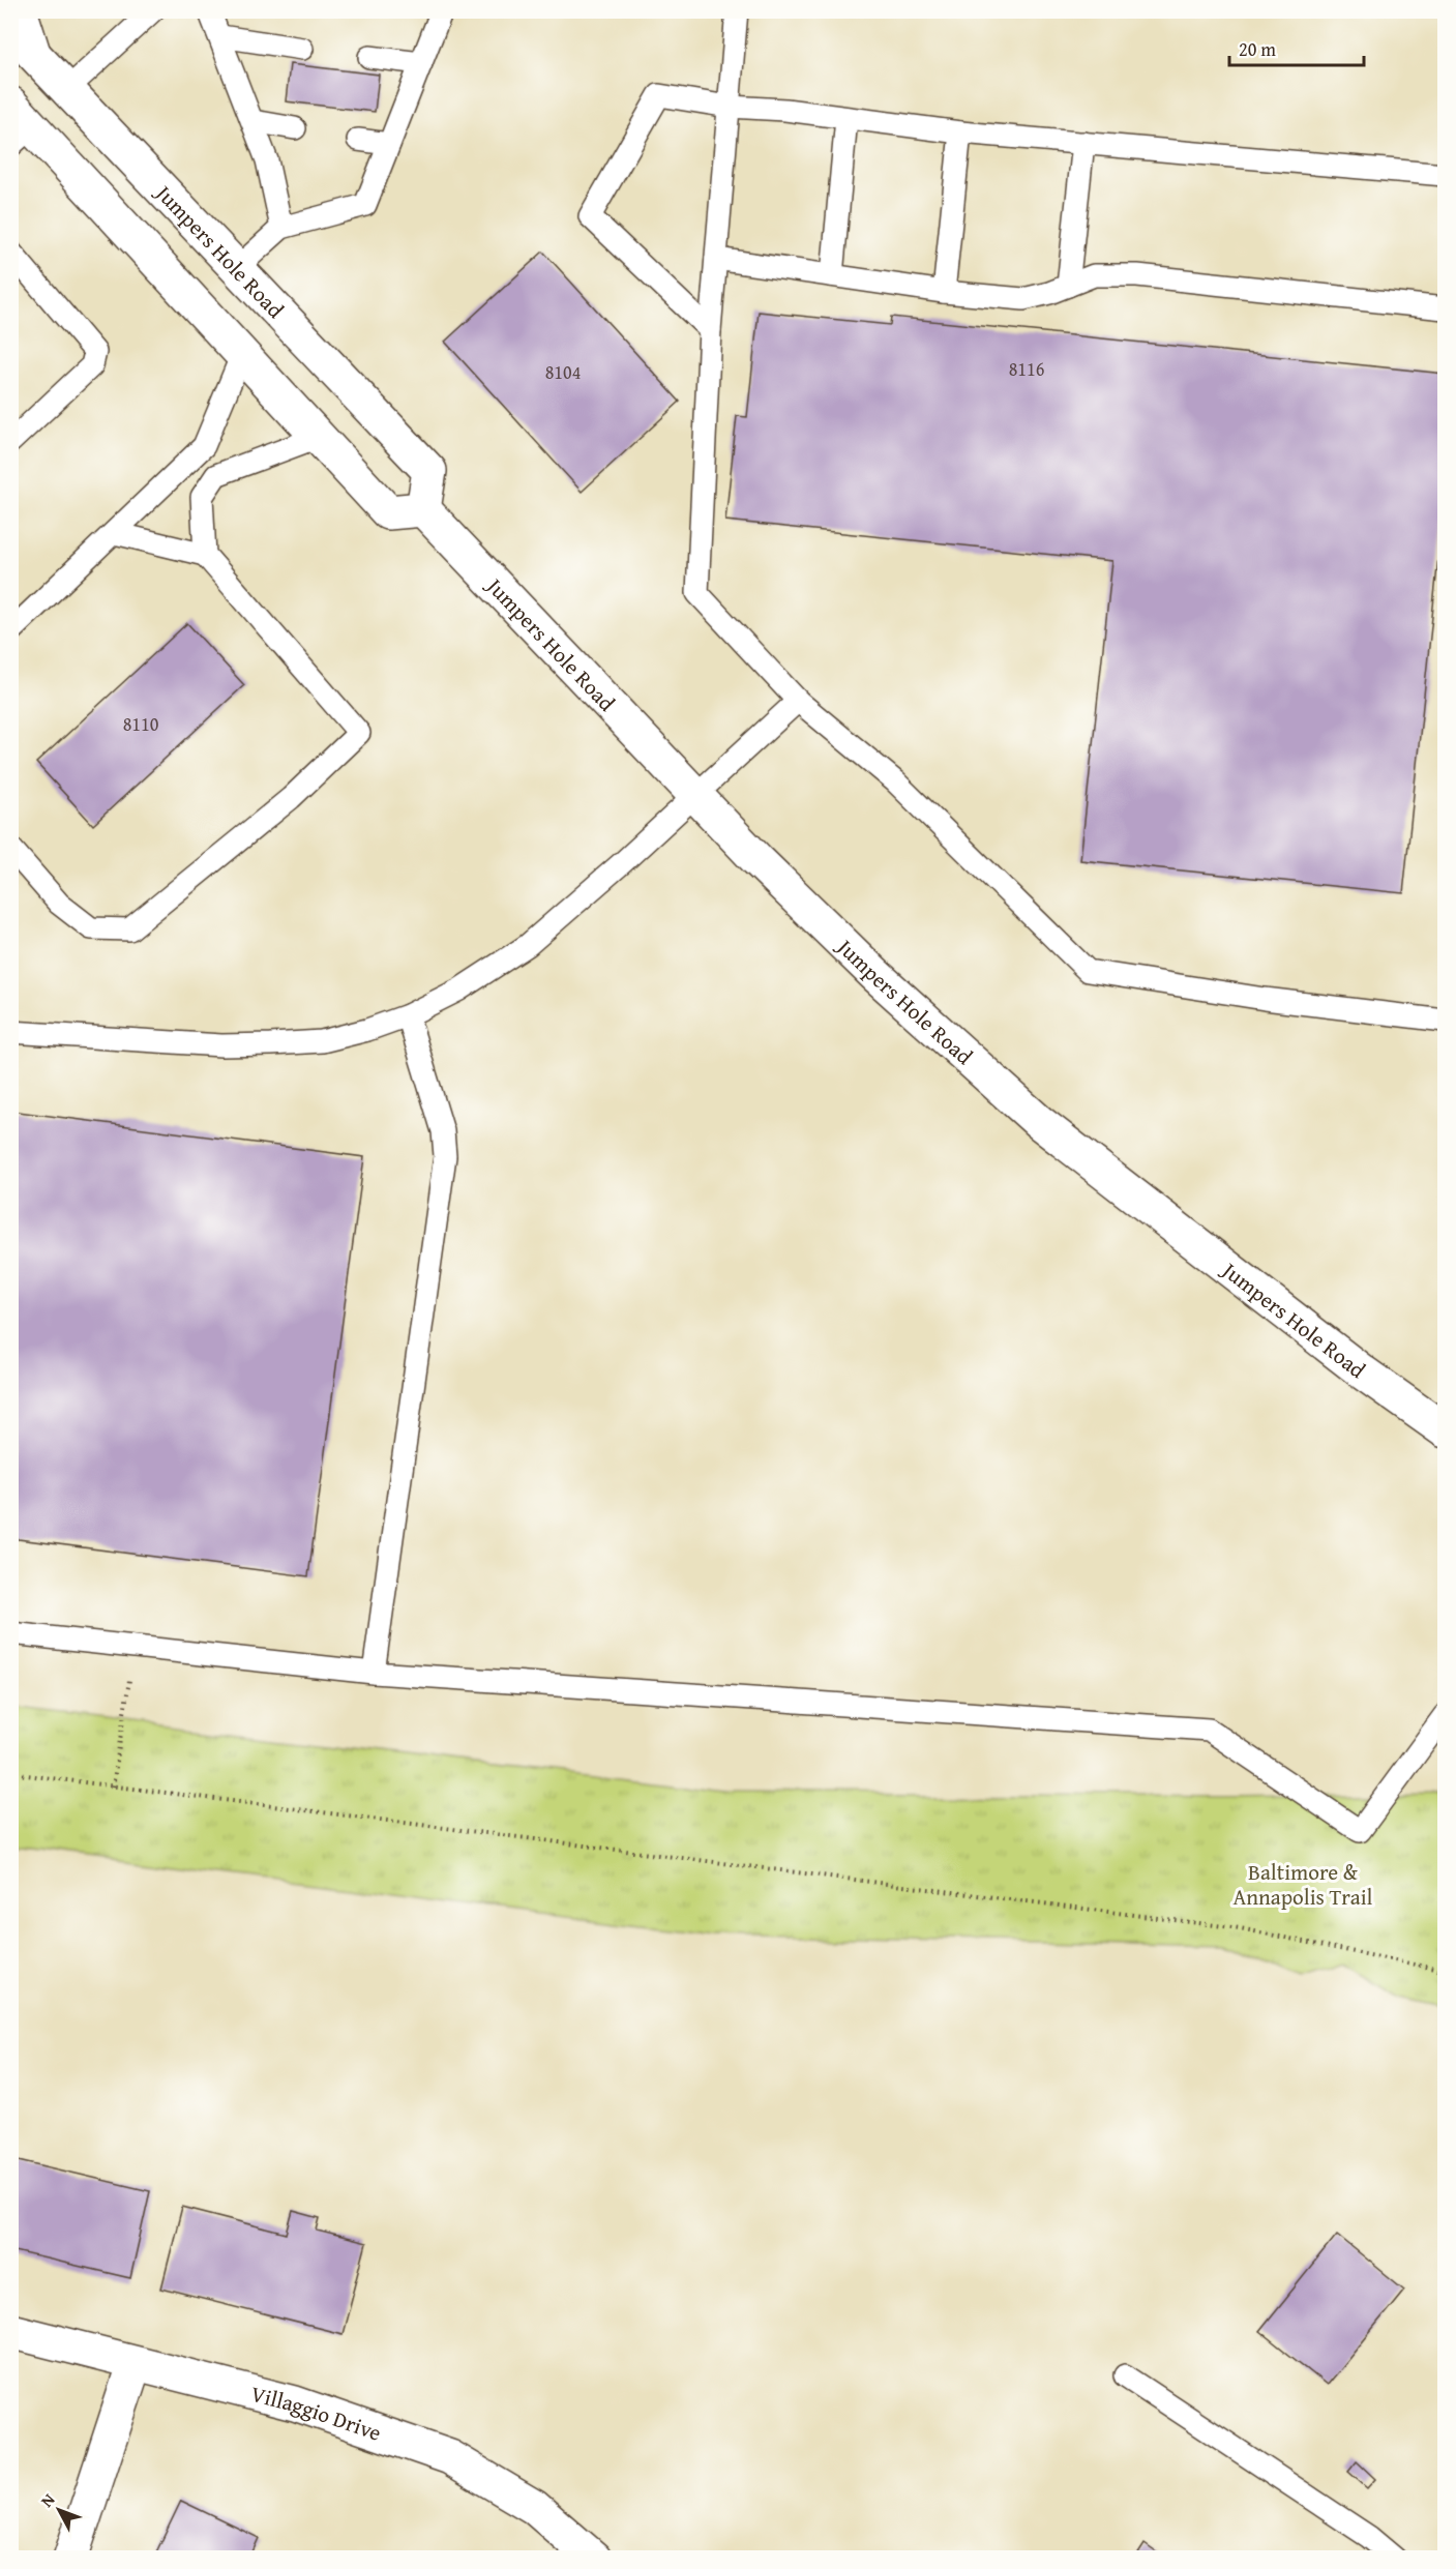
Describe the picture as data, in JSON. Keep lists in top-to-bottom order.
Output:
{
  "streets": {
    "main road": ["Jumpers Hole Road", "Villaggio Drive"]
  },
  "parks": ["Baltimore & Annapolis Trail"],
  "house_numbers": ["8116", "8104", "8110"],
  "scale_bar": "20 m",
  "north": "top left"
}
